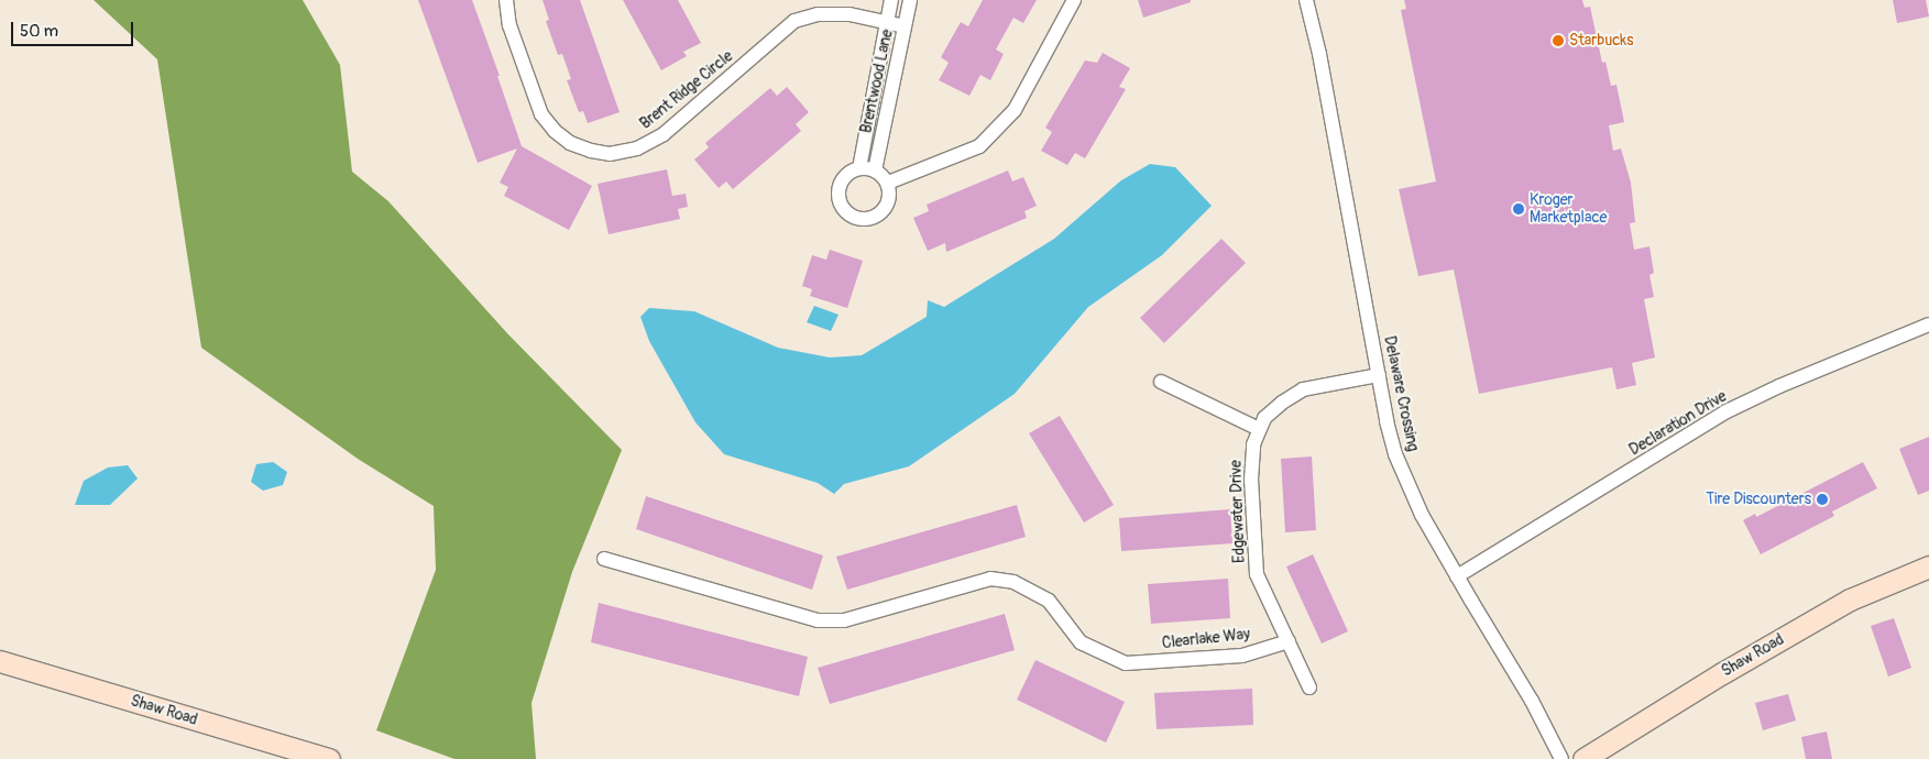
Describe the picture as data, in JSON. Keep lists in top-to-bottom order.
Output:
{
  "streets": {
    "main road": ["Shaw Road"],
    "street": [
      "Brentwood Lane",
      "Brent Ridge Circle",
      "Delaware Crossing",
      "Declaration Drive",
      "Edgewater Drive",
      "Clearlake Way"
    ]
  },
  "crossings": [
    ["Brentwood Lane", "Brent Ridge Circle"],
    ["Delaware Crossing", "Declaration Drive"],
    ["Delaware Crossing", "Edgewater Drive"],
    ["Edgewater Drive", "Clearlake Way"]
  ],
  "places": ["Starbucks", "Kroger Marketplace", "Tire Discounters"],
  "scale_bar": "50 m"
}
